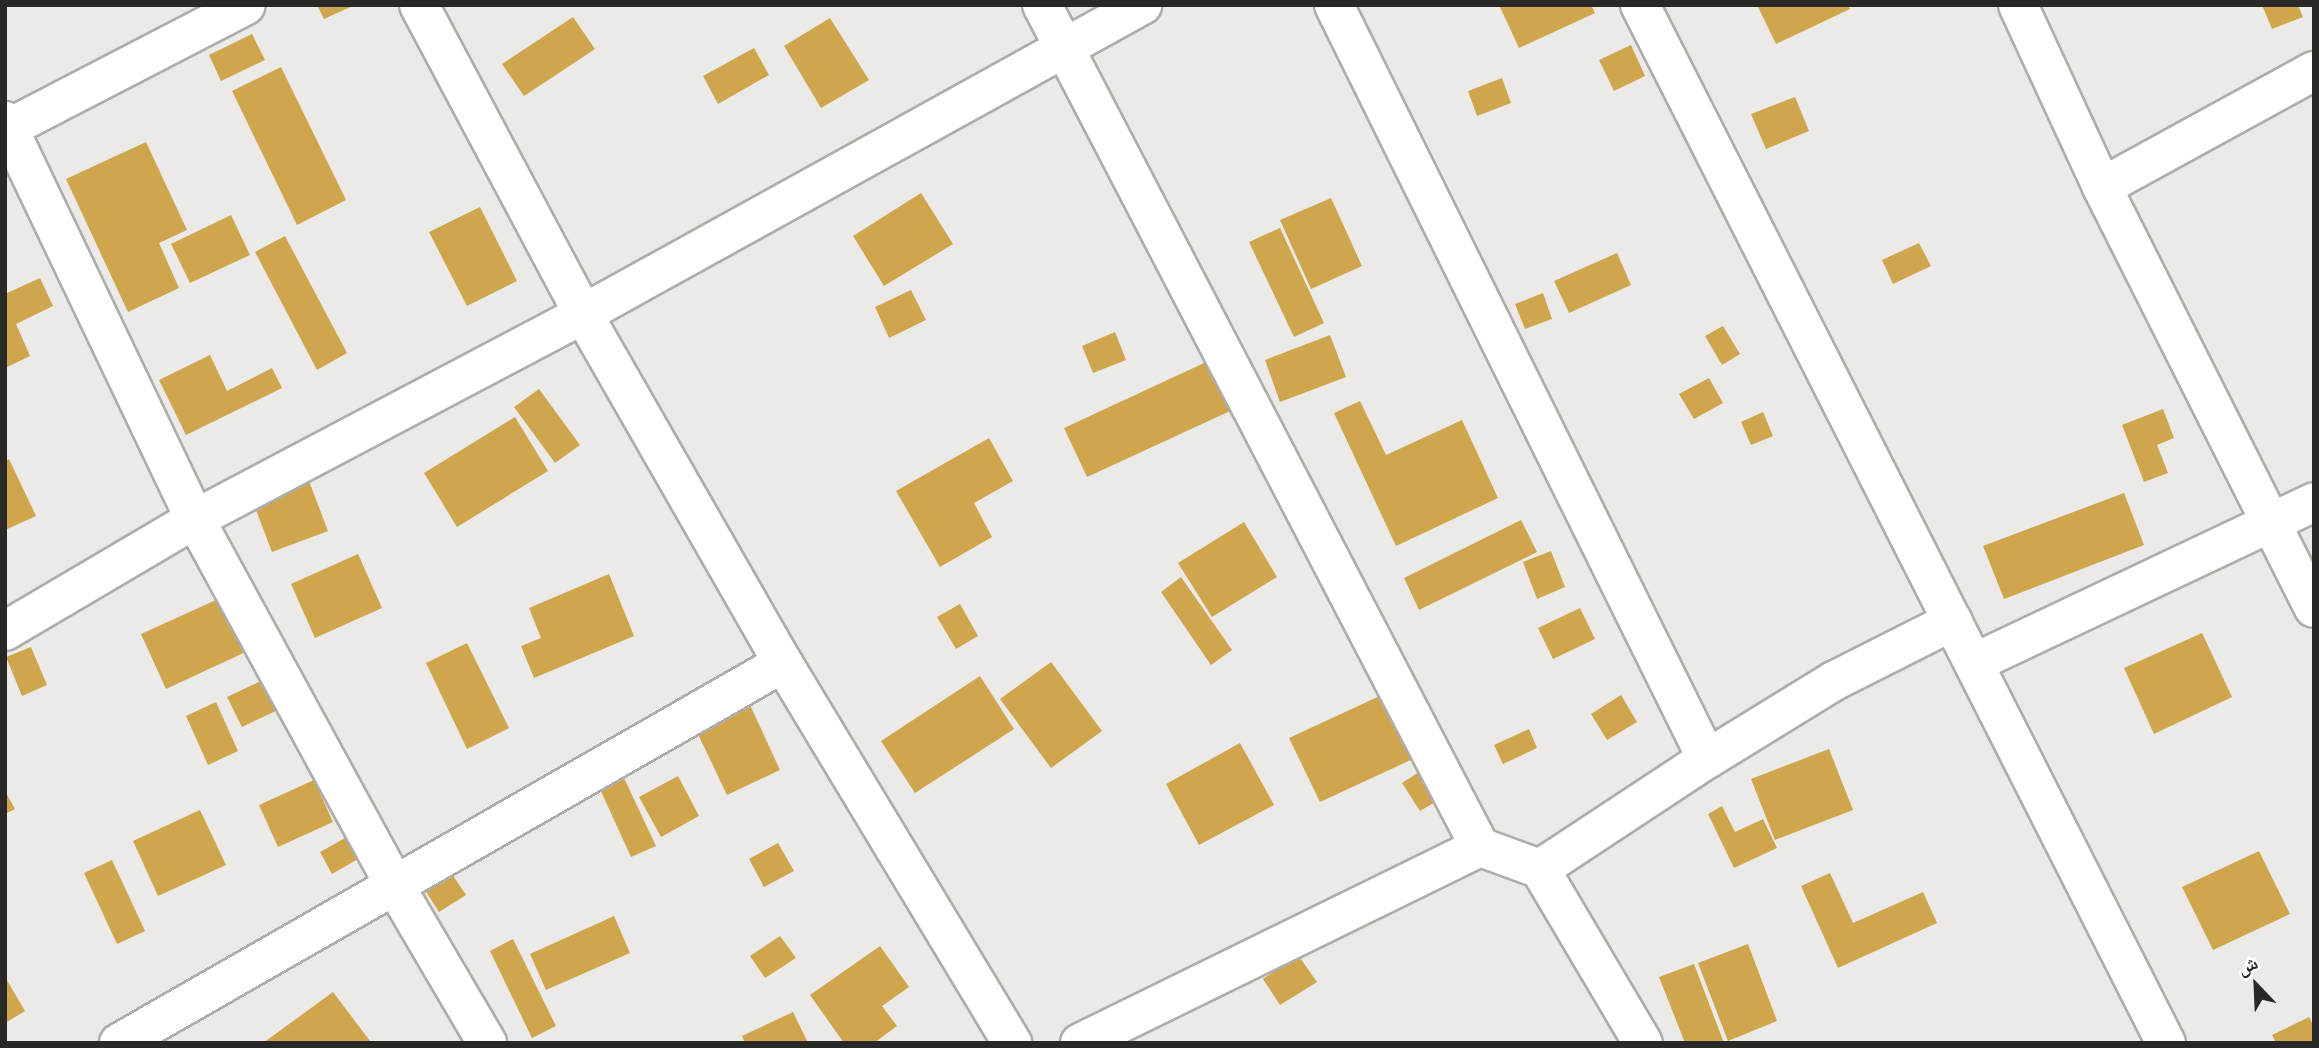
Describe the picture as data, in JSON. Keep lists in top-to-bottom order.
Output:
{
  "north": "top left"
}
